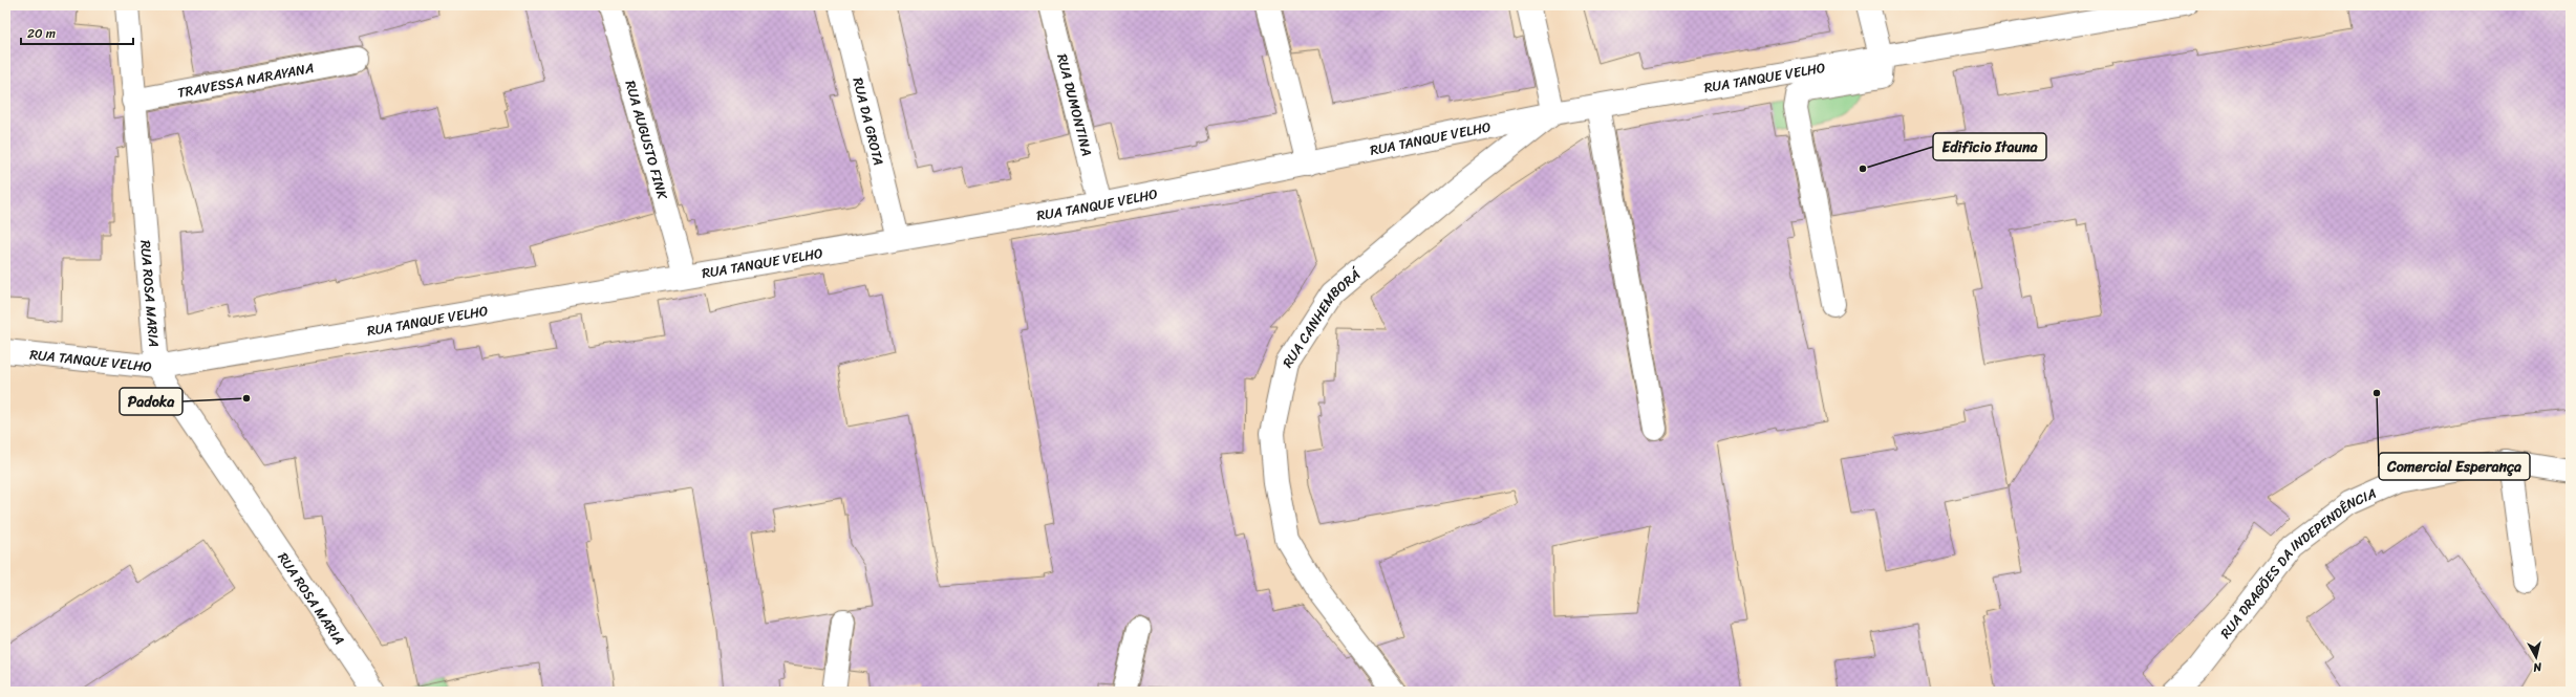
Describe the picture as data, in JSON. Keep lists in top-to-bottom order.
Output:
{
  "streets": {
    "street": [
      "RUA TANQUE VELHO",
      "TRAVESSA NARAYANA",
      "RUA DUMONTINA",
      "RUA DA GROTA",
      "RUA AUGUSTO FINK",
      "RUA ROSA MARIA",
      "RUA CANHEMBORÁ",
      "RUA DRAGÕES DA INDEPENDÊNCIA"
    ]
  },
  "crossings": [
    ["RUA TANQUE VELHO", "RUA DUMONTINA"],
    ["RUA TANQUE VELHO", "RUA DA GROTA"],
    ["RUA TANQUE VELHO", "RUA AUGUSTO FINK"],
    ["RUA TANQUE VELHO", "RUA ROSA MARIA"],
    ["RUA TANQUE VELHO", "RUA CANHEMBORÁ"],
    ["TRAVESSA NARAYANA", "RUA ROSA MARIA"]
  ],
  "places": ["Edificio Itauna", "Comercial Esperança", "Padoka"],
  "scale_bar": "20 m",
  "north": "bottom"
}
